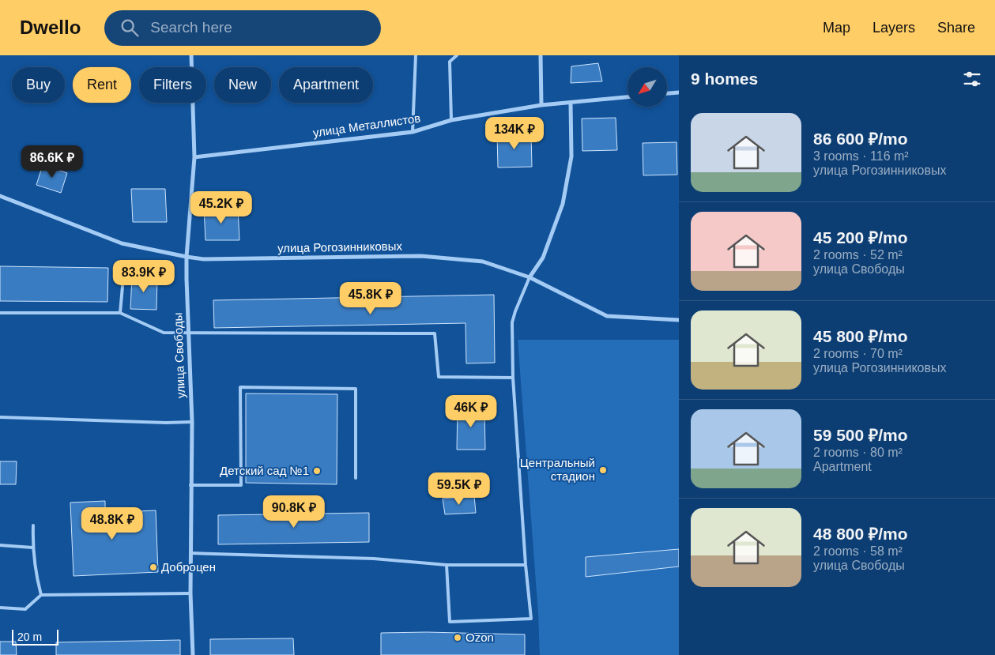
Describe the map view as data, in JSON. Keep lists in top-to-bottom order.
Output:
{
  "streets": {
    "street": ["улица Металлистов", "улица Рогозинниковых", "улица Свободы"]
  },
  "crossings": [
    ["улица Металлистов", "улица Свободы"],
    ["улица Рогозинниковых", "улица Свободы"]
  ],
  "places": [
    "Центральный стадион",
    "Детский сад №1",
    "Доброцен",
    "Ozon"
  ],
  "scale_bar": "20 m",
  "north": "bottom left",
  "page": {
    "header": "Dwello",
    "search": "Search here",
    "nav": ["Map", "Layers", "Share"],
    "heading": "9 homes",
    "chip": [
      "Buy",
      "Rent",
      "Filters",
      "New",
      "Apartment"
    ],
    "list": [
      {
        "name": "86 600 ₽/mo",
        "note": "3 rooms · 116 m² · улица Рогозинниковых"
      },
      {
        "name": "45 200 ₽/mo",
        "note": "2 rooms · 52 m² · улица Свободы"
      },
      {
        "name": "45 800 ₽/mo",
        "note": "2 rooms · 70 m² · улица Рогозинниковых"
      },
      {
        "name": "59 500 ₽/mo",
        "note": "2 rooms · 80 m² · Apartment"
      },
      {
        "name": "48 800 ₽/mo",
        "note": "2 rooms · 58 m² · улица Свободы"
      }
    ],
    "price": [
      "134K ₽",
      "86.6K ₽",
      "45.2K ₽",
      "83.9K ₽",
      "45.8K ₽",
      "46K ₽",
      "59.5K ₽",
      "90.8K ₽",
      "48.8K ₽"
    ],
    "scale": "20 m"
  }
}
